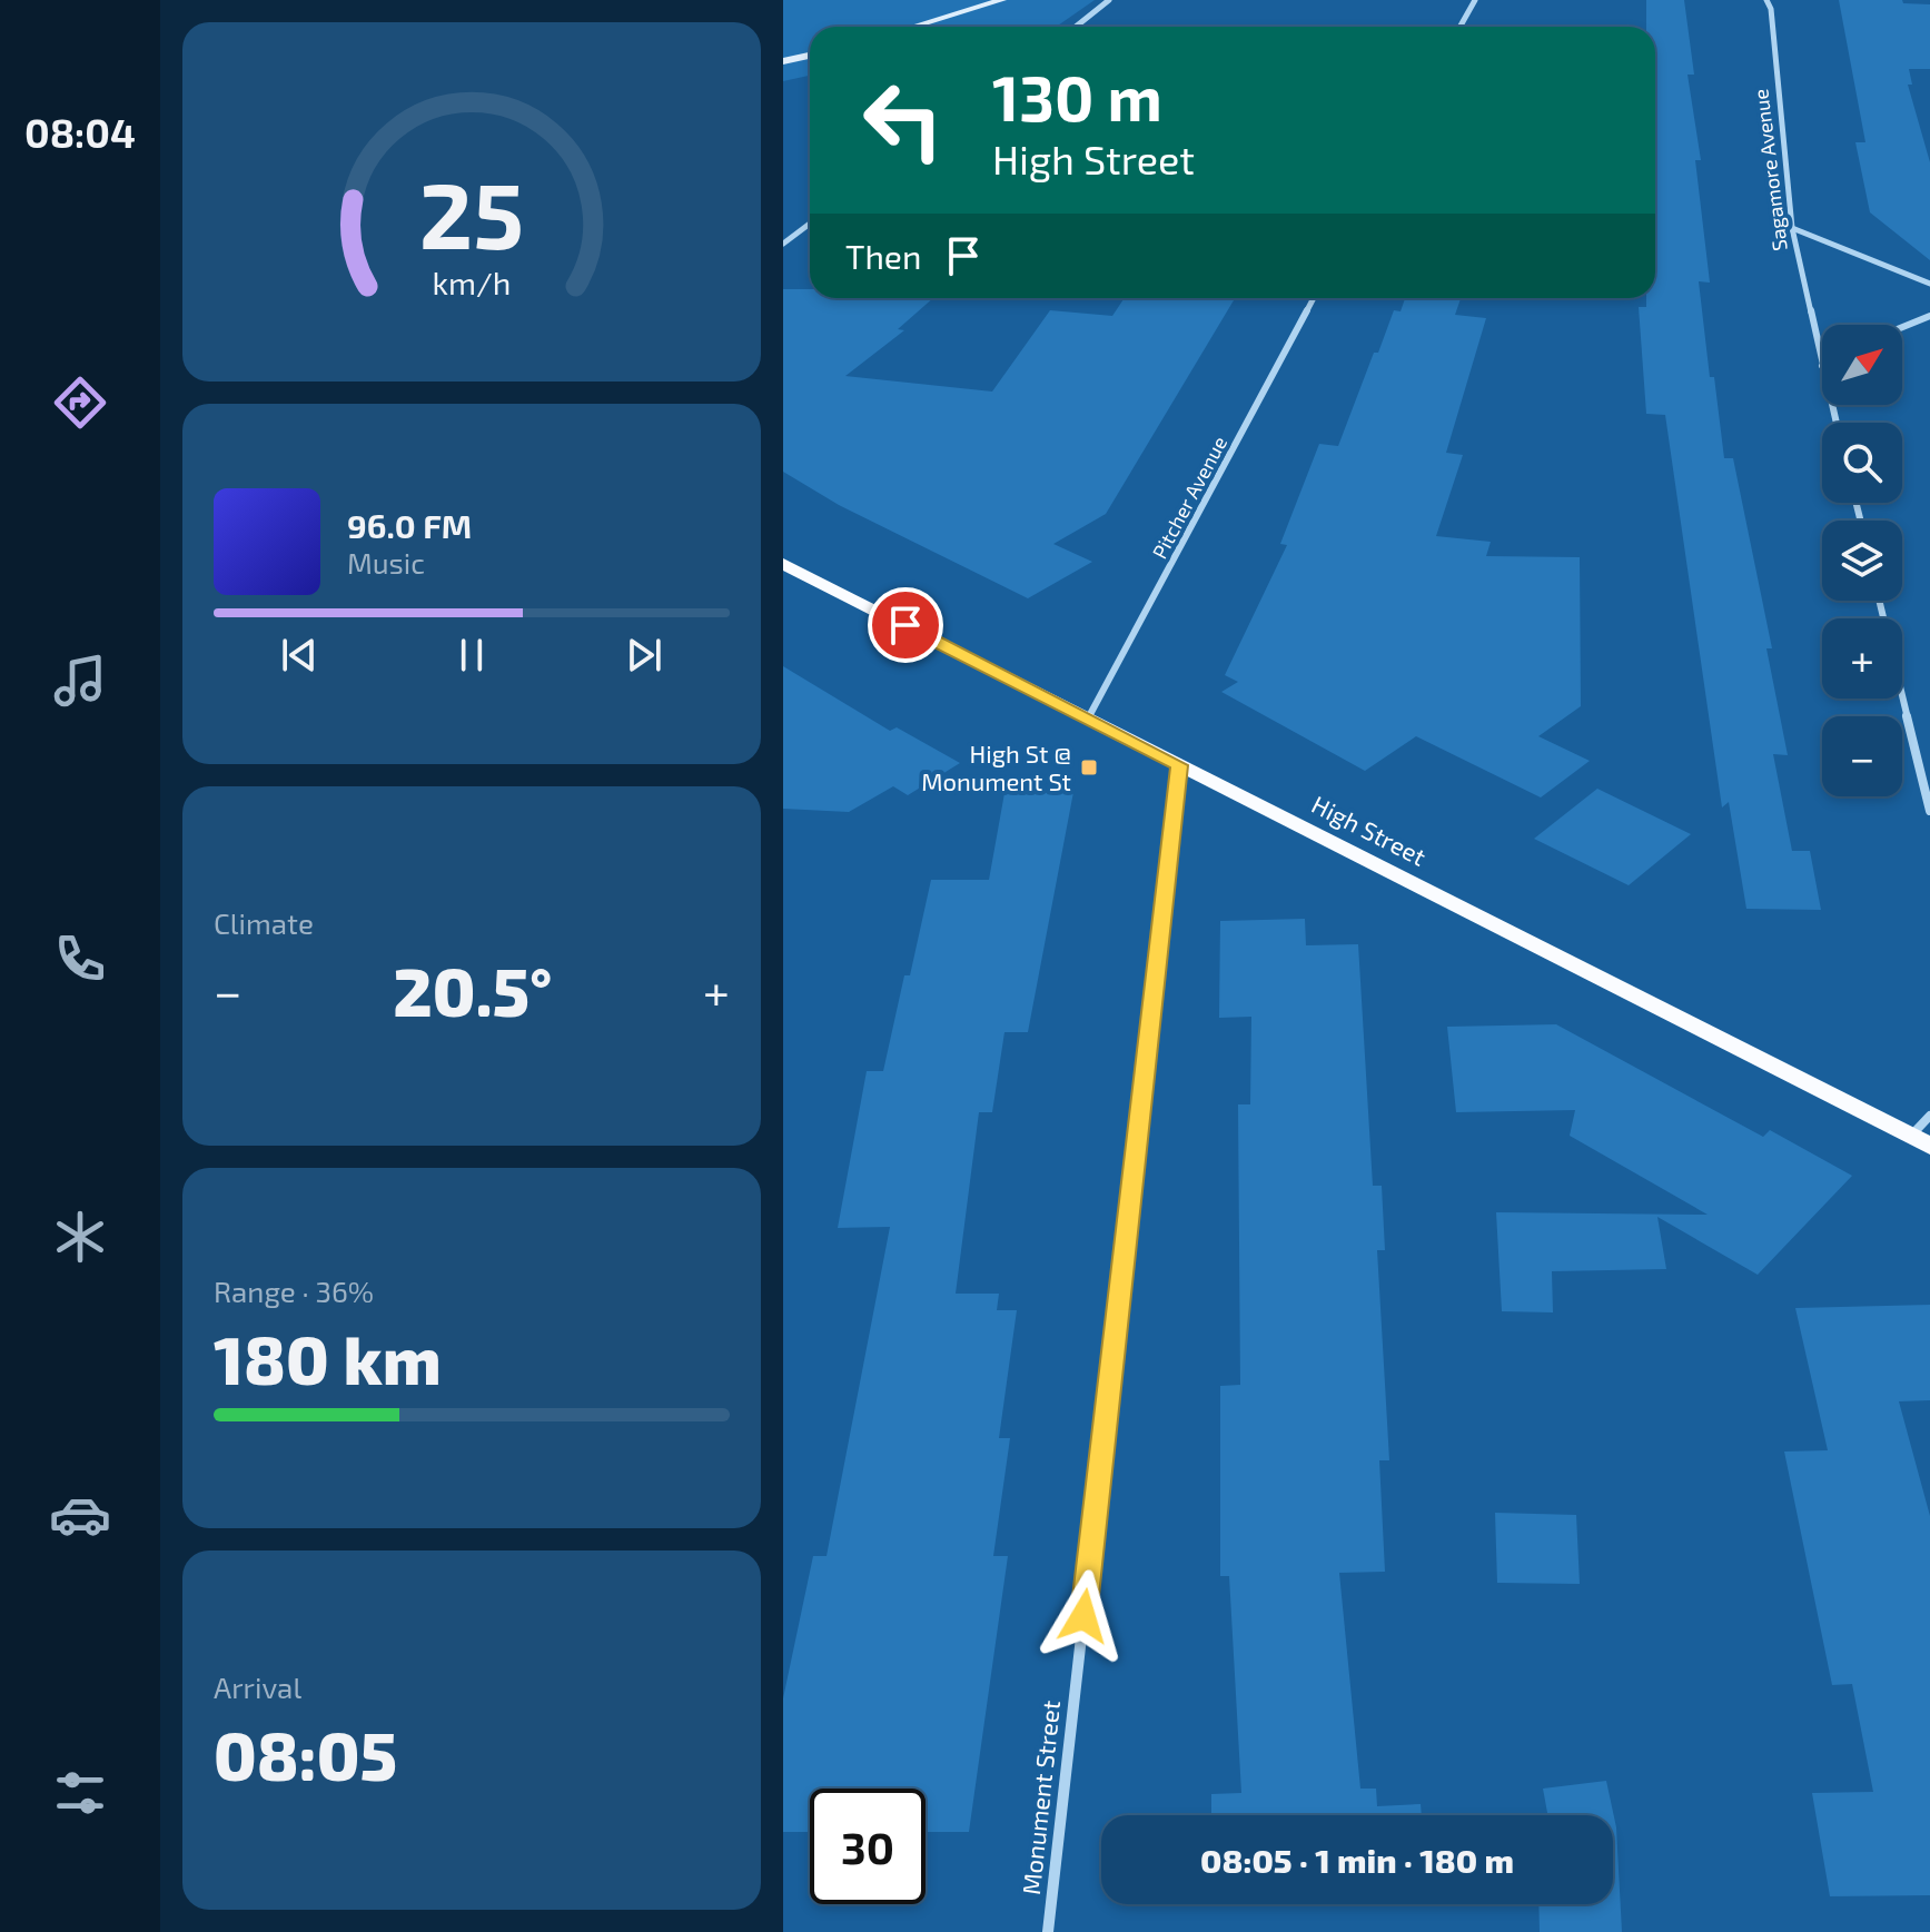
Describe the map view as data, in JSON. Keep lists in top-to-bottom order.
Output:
{
  "streets": {
    "main road": ["High Street"],
    "street": ["Sagamore Avenue", "Pitcher Avenue", "Monument Street"]
  },
  "crossings": [
    ["Pitcher Avenue", "High Street"],
    ["High Street", "Monument Street"]
  ],
  "places": {
    "transit": ["High St @ Monument St"]
  },
  "north": "top right",
  "page": {
    "tabs": "08:04",
    "turn": ["130 m", "High Street"],
    "then": "Then",
    "map_buttons": ["+", "−"],
    "song": ["96.0 FM", "Music"],
    "tile": [
      "Climate",
      ["Range · 36%", "180 km"],
      ["Arrival", "08:05"]
    ],
    "heat": ["−", "20.5°", "+"],
    "limit": "30",
    "trip": "08:05 · 1 min · 180 m",
    "gauge": ["25", "km/h"]
  }
}
